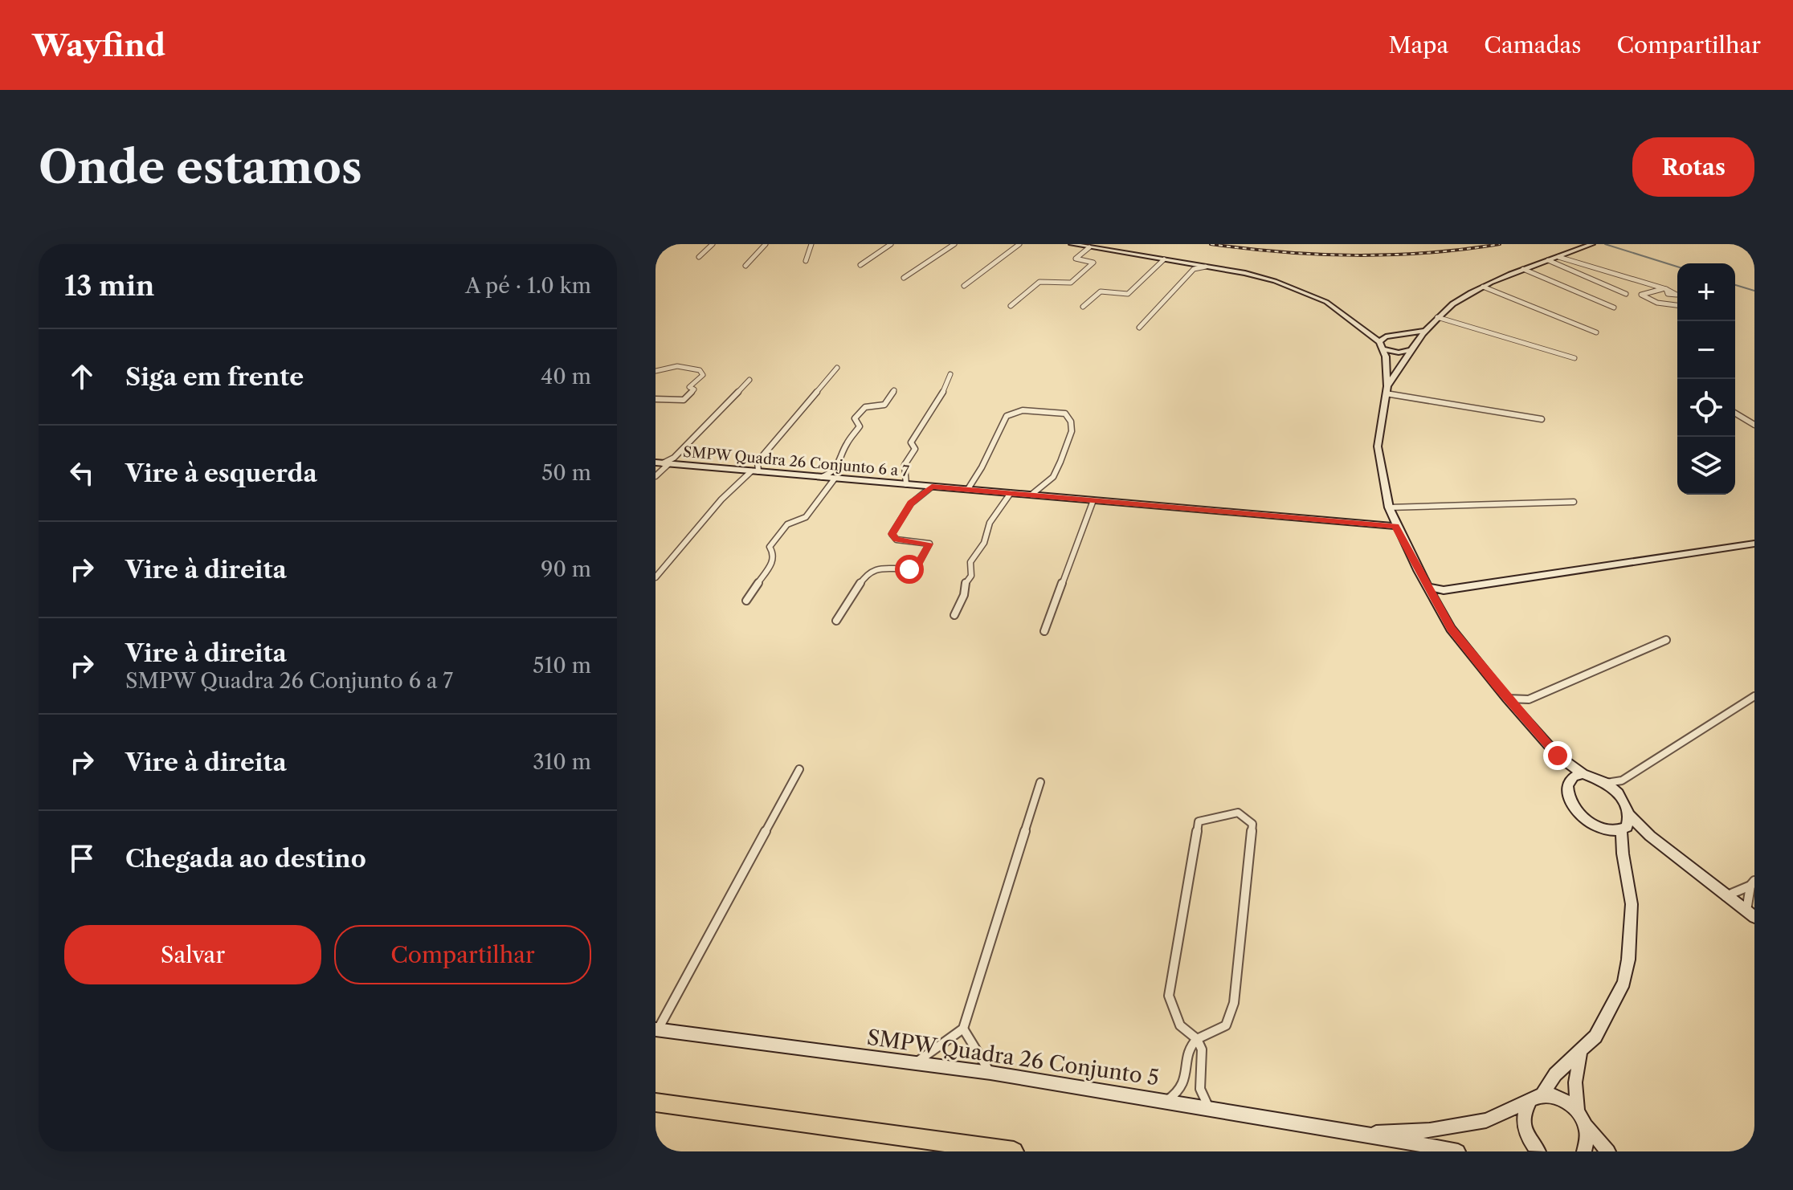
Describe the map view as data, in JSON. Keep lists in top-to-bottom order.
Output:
{
  "streets": {
    "street": ["SMPW Quadra 26 Conjunto 6 a 7", "SMPW Quadra 26 Conjunto 5"]
  },
  "page": {
    "header": "Wayfind",
    "nav": ["Mapa", "Camadas", "Compartilhar"],
    "buttons": [
      "Rotas",
      ["Salvar", "Compartilhar"]
    ],
    "title": "Onde estamos",
    "heading": ["13 min", "A pé · 1.0 km"],
    "map_buttons": ["+", "−"],
    "list": [
      ["Siga em frente", "40 m"],
      ["Vire à esquerda", "50 m"],
      ["Vire à direita", "90 m"],
      ["Vire à direita", "SMPW Quadra 26 Conjunto 6 a 7", "510 m"],
      ["Vire à direita", "310 m"],
      "Chegada ao destino"
    ]
  }
}
